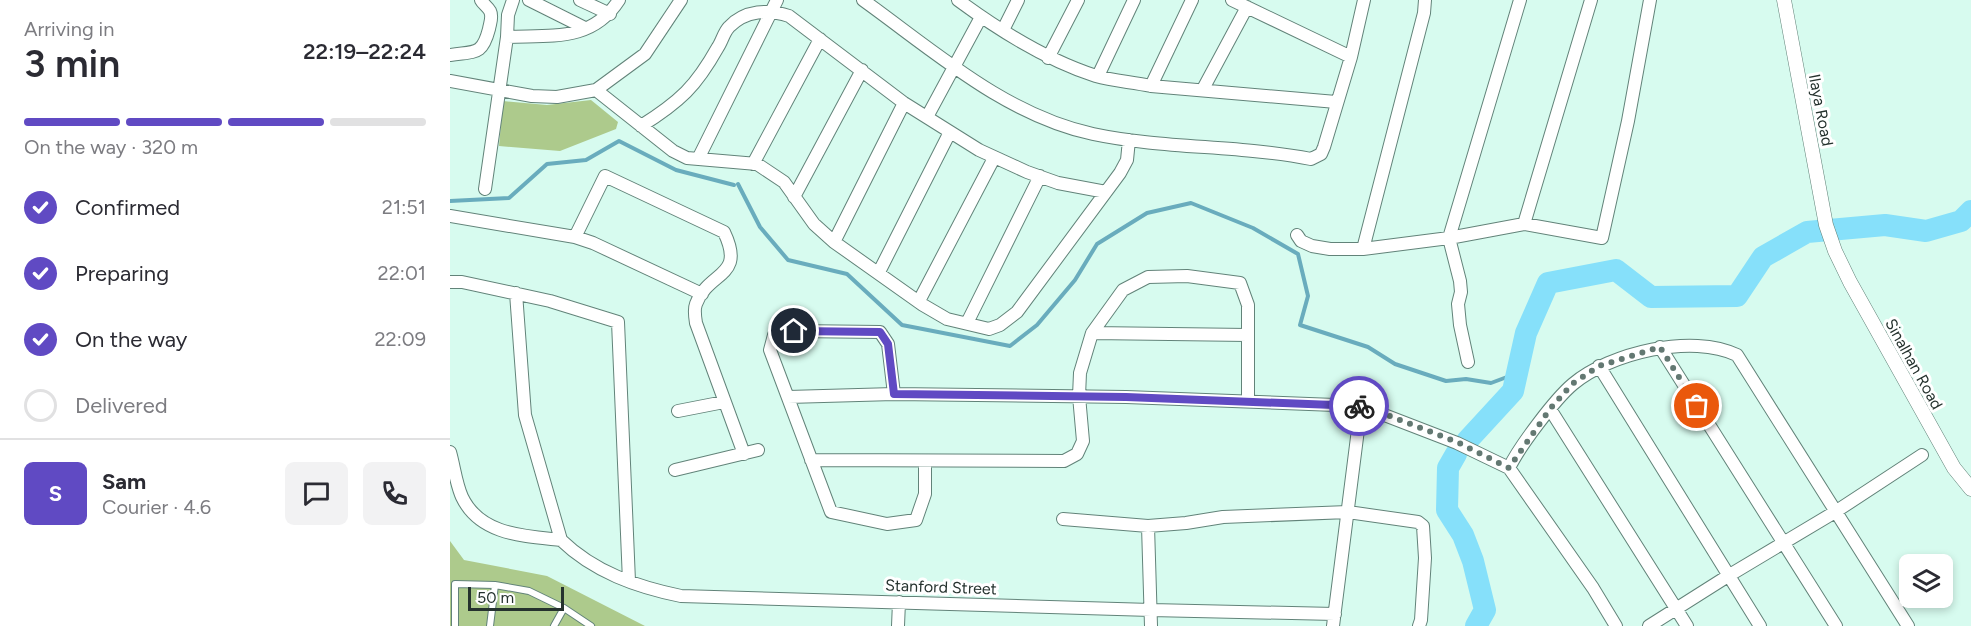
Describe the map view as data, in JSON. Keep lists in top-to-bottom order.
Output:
{
  "streets": {
    "street": ["Ilaya Road", "Sinalhan Road", "Stanford Street"]
  },
  "crossings": [
    ["Ilaya Road", "Sinalhan Road"]
  ],
  "scale_bar": "50 m",
  "page": {
    "heading": ["3 min", "Arriving in", "22:19–22:24"],
    "panel": ["Sam", "Courier · 4.6"],
    "bar": "On the way · 320 m",
    "list": [
      ["Confirmed", "21:51"],
      ["Preparing", "22:01"],
      ["On the way", "22:09"],
      "Delivered"
    ],
    "round": "S",
    "scale": "50 m"
  }
}
